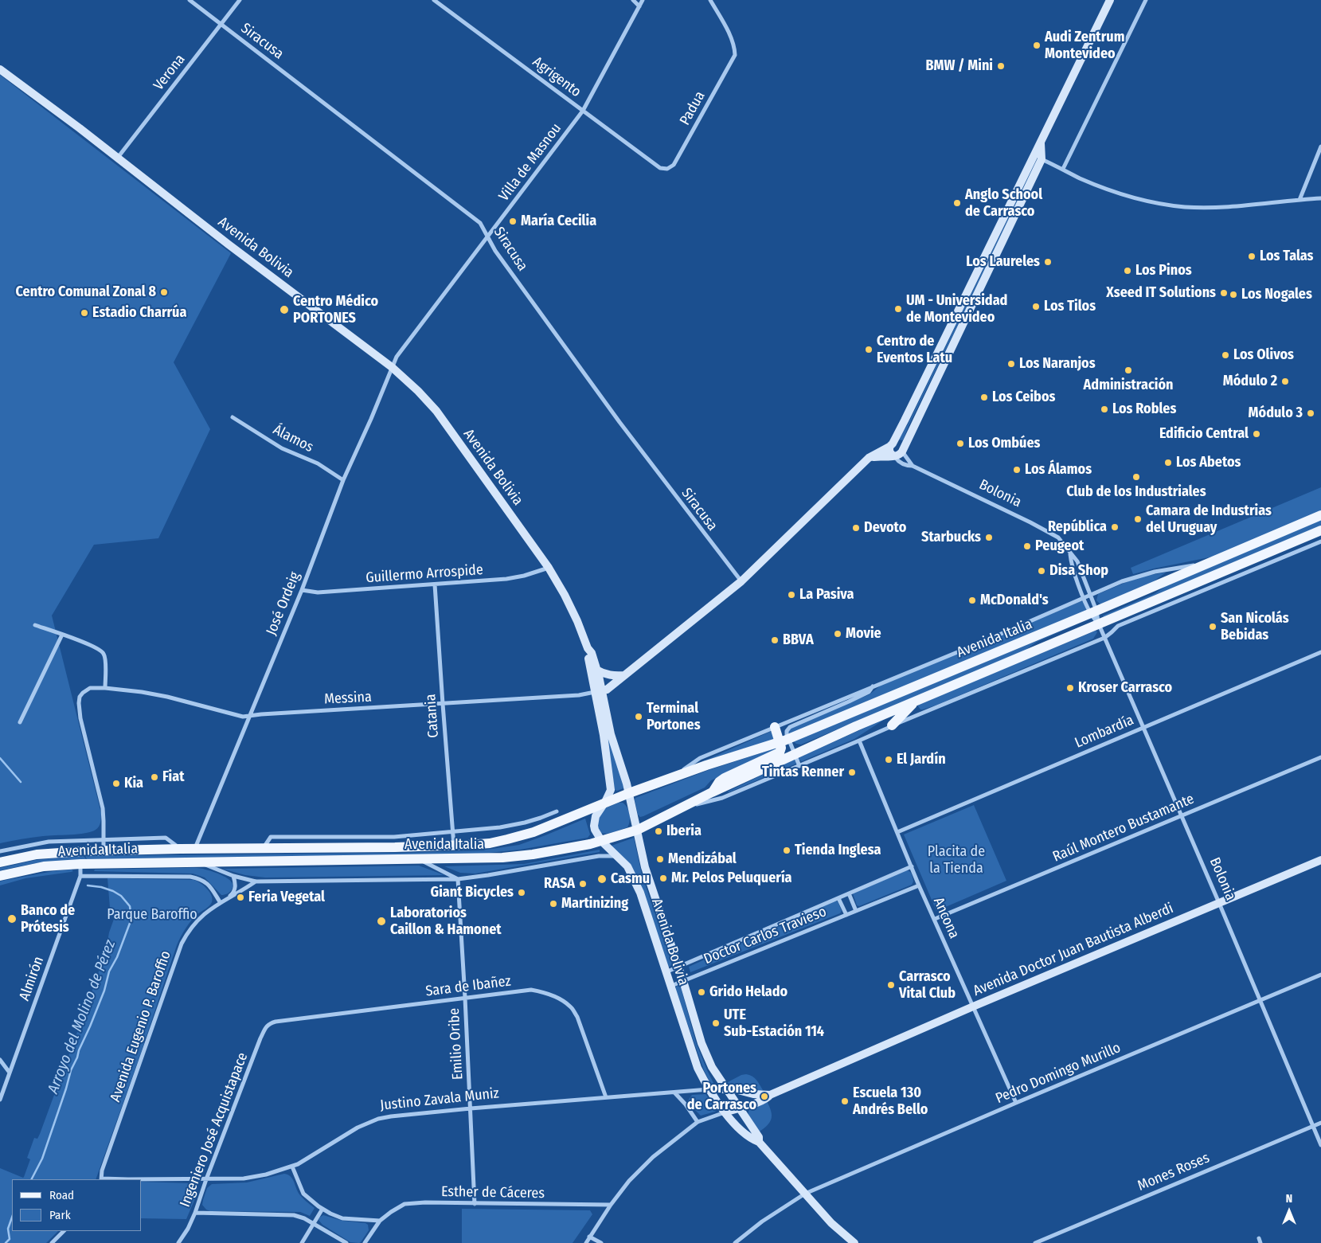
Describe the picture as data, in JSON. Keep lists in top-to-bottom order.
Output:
{
  "streets": {
    "main road": ["Avenida Italia"],
    "street": [
      "Siracusa",
      "Verona",
      "Agrigento",
      "Padua",
      "Villa de Masnou",
      "Avenida Bolivia",
      "Álamos",
      "Bolonia",
      "Guillermo Arrospide",
      "José Ordeig",
      "Messina",
      "Catania",
      "Lombardía",
      "Raúl Montero Bustamante",
      "Ancona",
      "Doctor Carlos Travieso",
      "Avenida Doctor Juan Bautista Alberdi",
      "Almirón",
      "Sara de Ibañez",
      "Avenida Eugenio P. Baroffio",
      "Emilio Oribe",
      "Pedro Domingo Murillo",
      "Justino Zavala Muniz",
      "Ingeniero José Acquistapace",
      "Mones Roses",
      "Esther de Cáceres"
    ]
  },
  "crossings": [
    ["Siracusa", "Verona"],
    ["Siracusa", "Villa de Masnou"],
    ["Verona", "Avenida Bolivia"],
    ["Agrigento", "Padua"],
    ["Agrigento", "Villa de Masnou"],
    ["Villa de Masnou", "Avenida Bolivia"],
    ["Villa de Masnou", "José Ordeig"],
    ["Avenida Bolivia", "Guillermo Arrospide"],
    ["Avenida Bolivia", "José Ordeig"],
    ["Avenida Bolivia", "Avenida Italia"],
    ["Avenida Bolivia", "Messina"],
    ["Avenida Bolivia", "Doctor Carlos Travieso"],
    ["Avenida Bolivia", "Avenida Doctor Juan Bautista Alberdi"],
    ["Avenida Bolivia", "Pedro Domingo Murillo"],
    ["Avenida Bolivia", "Justino Zavala Muniz"],
    ["Álamos", "José Ordeig"],
    ["Bolonia", "Avenida Italia"],
    ["Bolonia", "Lombardía"],
    ["Bolonia", "Raúl Montero Bustamante"],
    ["Bolonia", "Avenida Doctor Juan Bautista Alberdi"],
    ["Bolonia", "Pedro Domingo Murillo"],
    ["Bolonia", "Mones Roses"],
    ["Guillermo Arrospide", "José Ordeig"],
    ["Guillermo Arrospide", "Catania"],
    ["José Ordeig", "Avenida Italia"],
    ["José Ordeig", "Messina"],
    ["Avenida Italia", "Catania"],
    ["Avenida Italia", "Ancona"],
    ["Avenida Italia", "Almirón"],
    ["Avenida Italia", "Avenida Eugenio P. Baroffio"],
    ["Avenida Italia", "Emilio Oribe"],
    ["Messina", "Catania"],
    ["Lombardía", "Ancona"],
    ["Raúl Montero Bustamante", "Ancona"],
    ["Ancona", "Doctor Carlos Travieso"],
    ["Ancona", "Avenida Doctor Juan Bautista Alberdi"],
    ["Ancona", "Pedro Domingo Murillo"],
    ["Avenida Doctor Juan Bautista Alberdi", "Justino Zavala Muniz"],
    ["Sara de Ibañez", "Emilio Oribe"],
    ["Sara de Ibañez", "Justino Zavala Muniz"],
    ["Sara de Ibañez", "Ingeniero José Acquistapace"],
    ["Avenida Eugenio P. Baroffio", "Justino Zavala Muniz"],
    ["Emilio Oribe", "Justino Zavala Muniz"],
    ["Emilio Oribe", "Esther de Cáceres"],
    ["Justino Zavala Muniz", "Ingeniero José Acquistapace"]
  ],
  "water": ["Arroyo del Molino de Pérez"],
  "parks": ["Placita de la Tienda", "Parque Baroffio"],
  "places": [
    "Audi Zentrum Montevideo",
    "BMW / Mini",
    "Anglo School de Carrasco",
    "María Cecilia",
    "Los Talas",
    "Los Laureles",
    "Los Pinos",
    "Centro Comunal Zonal 8",
    "Xseed IT Solutions",
    "Los Nogales",
    "Los Tilos",
    "UM - Universidad de Montevideo",
    "Centro Médico PORTONES",
    "Estadio Charrúa",
    "Centro de Eventos Latu",
    "Los Olivos",
    "Los Naranjos",
    "Administración",
    "Módulo 2",
    "Los Ceibos",
    "Los Robles",
    "Módulo 3",
    "Edificio Central",
    "Los Ombúes",
    "Los Abetos",
    "Los Álamos",
    "Club de los Industriales",
    "Camara de Industrias del Uruguay",
    "República",
    "Devoto",
    "Starbucks",
    "Peugeot",
    "Disa Shop",
    "La Pasiva",
    "McDonald's",
    "San Nicolás Bebidas",
    "Movie",
    "BBVA",
    "Kroser Carrasco",
    "Terminal Portones",
    "El Jardín",
    "Tintas Renner",
    "Fiat",
    "Kia",
    "Iberia",
    "Tienda Inglesa",
    "Mendizábal",
    "Mr. Pelos Peluquería",
    "Casmu",
    "RASA",
    "Giant Bicycles",
    "Feria Vegetal",
    "Martinizing",
    "Banco de Prótesis",
    "Laboratorios Caillon & Hamonet",
    "Carrasco Vital Club",
    "Grido Helado",
    "UTE Sub-Estación 114",
    "Portones de Carrasco",
    "Escuela 130 Andrés Bello"
  ],
  "legend": ["Road", "Park"],
  "north": "top"
}
